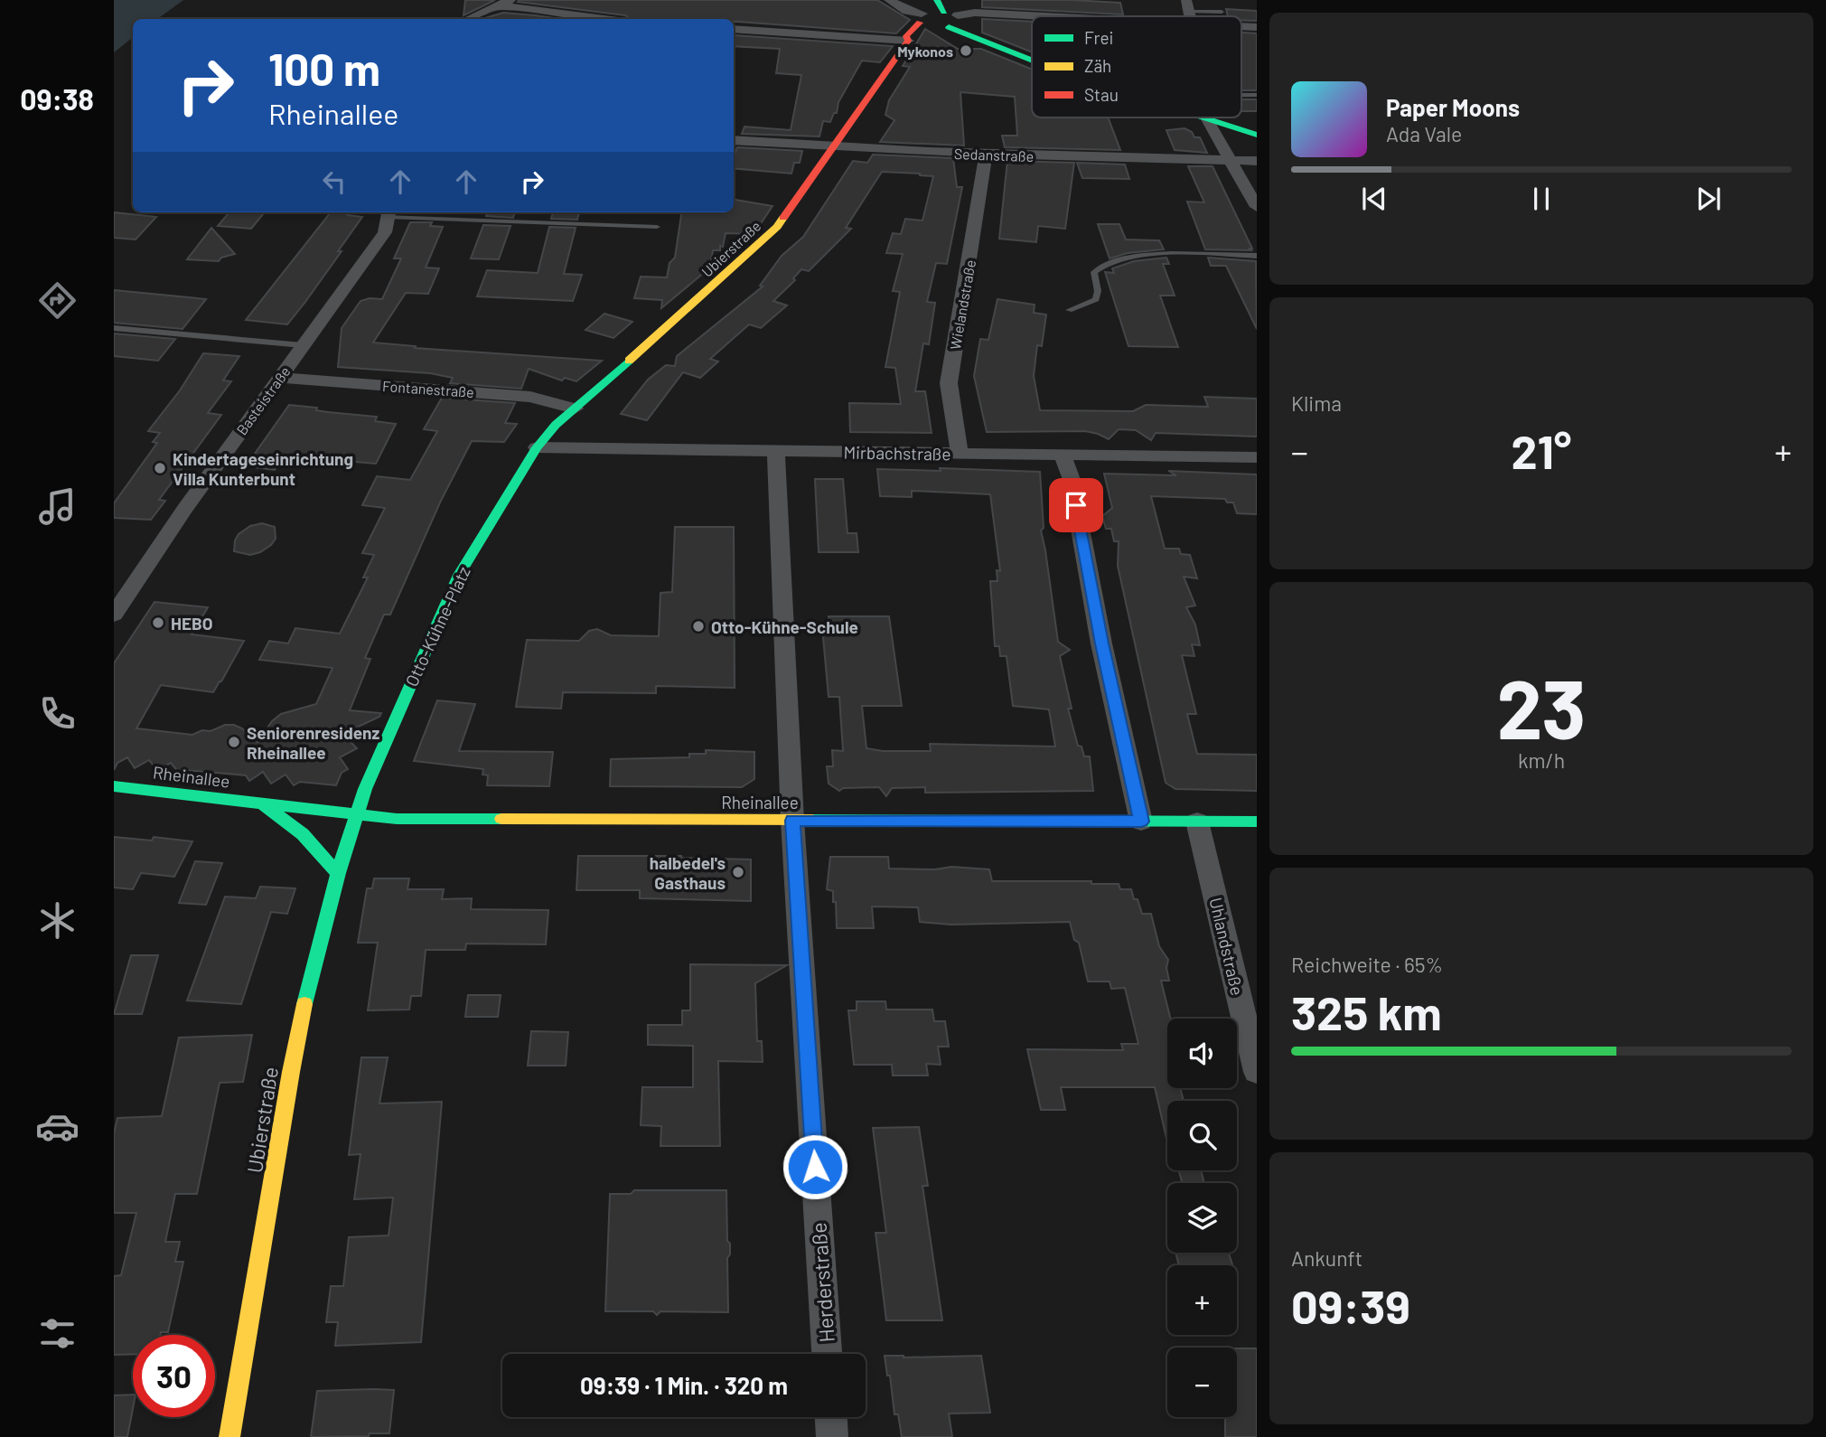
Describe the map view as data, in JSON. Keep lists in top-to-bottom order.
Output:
{
  "streets": {
    "main road": ["Ubierstraße", "Otto-Kühne-Platz", "Rheinallee"],
    "street": [
      "Sedanstraße",
      "Wielandstraße",
      "Fontanestraße",
      "Basteistraße",
      "Mirbachstraße",
      "Uhlandstraße",
      "Herderstraße"
    ]
  },
  "crossings": [
    ["Sedanstraße", "Ubierstraße"],
    ["Sedanstraße", "Wielandstraße"],
    ["Ubierstraße", "Fontanestraße"],
    ["Ubierstraße", "Mirbachstraße"],
    ["Ubierstraße", "Otto-Kühne-Platz"],
    ["Ubierstraße", "Rheinallee"],
    ["Wielandstraße", "Mirbachstraße"],
    ["Fontanestraße", "Basteistraße"],
    ["Mirbachstraße", "Otto-Kühne-Platz"],
    ["Otto-Kühne-Platz", "Rheinallee"],
    ["Rheinallee", "Uhlandstraße"],
    ["Rheinallee", "Herderstraße"]
  ],
  "places": [
    "Mykonos",
    "Kindertageseinrichtung Villa Kunterbunt",
    "HEBO",
    "Otto-Kühne-Schule",
    "Seniorenresidenz Rheinallee",
    "halbedel's Gasthaus"
  ],
  "legend": ["Frei", "Zäh", "Stau"],
  "page": {
    "tabs": "09:38",
    "turn": ["100 m", "Rheinallee"],
    "song": ["Paper Moons", "Ada Vale"],
    "tile": [
      "Klima",
      ["23", "km/h"],
      ["Reichweite · 65%", "325 km"],
      ["Ankunft", "09:39"]
    ],
    "heat": ["−", "21°", "+"],
    "map_buttons": ["+", "−"],
    "limit": "30",
    "trip": "09:39 · 1 Min. · 320 m"
  }
}
